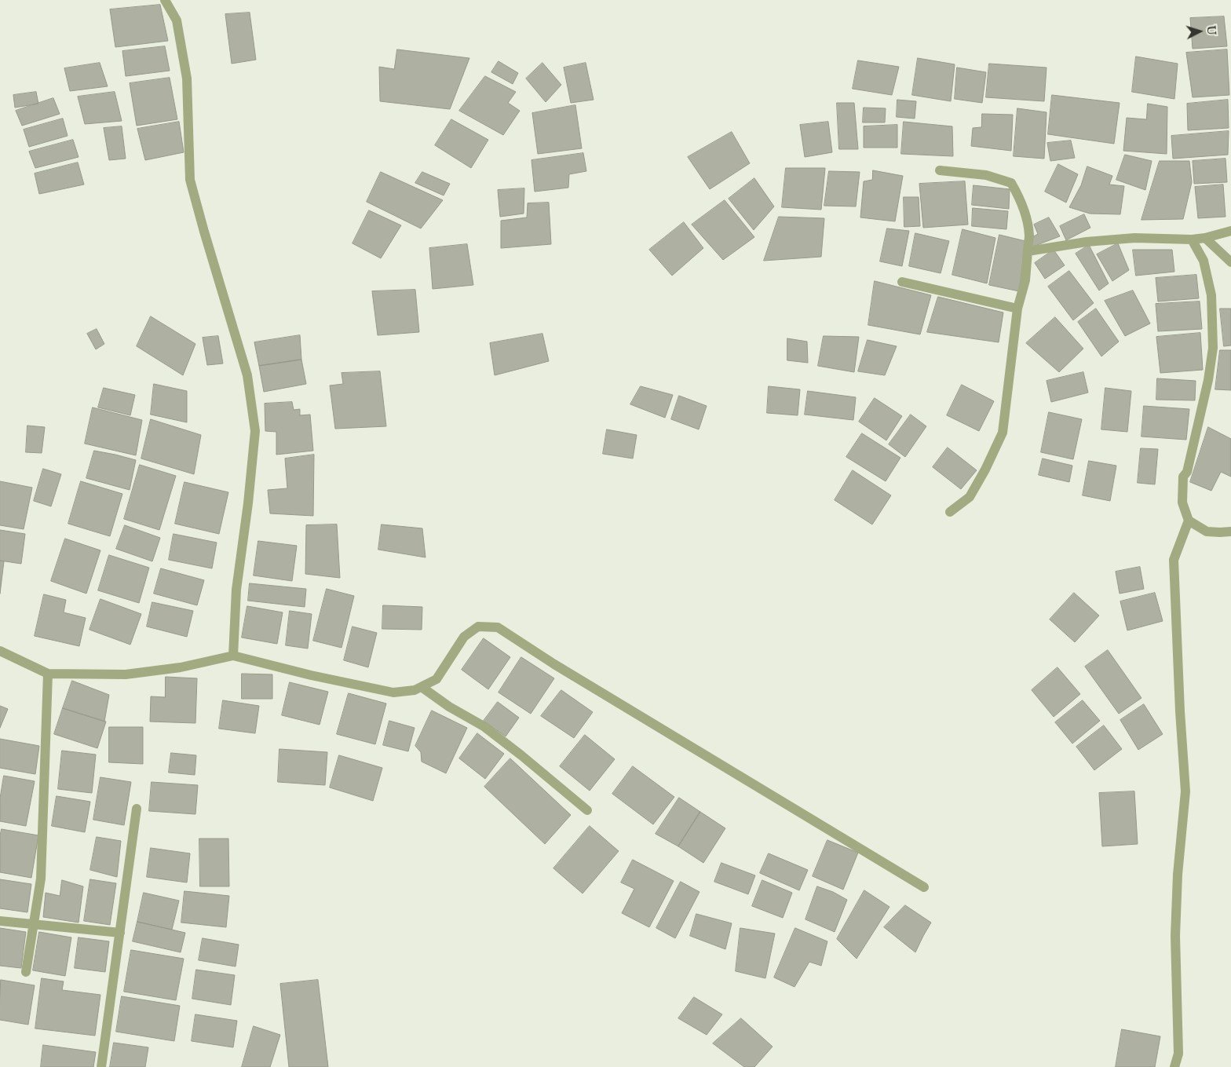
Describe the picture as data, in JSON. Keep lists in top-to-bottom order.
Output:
{
  "north": "right"
}
